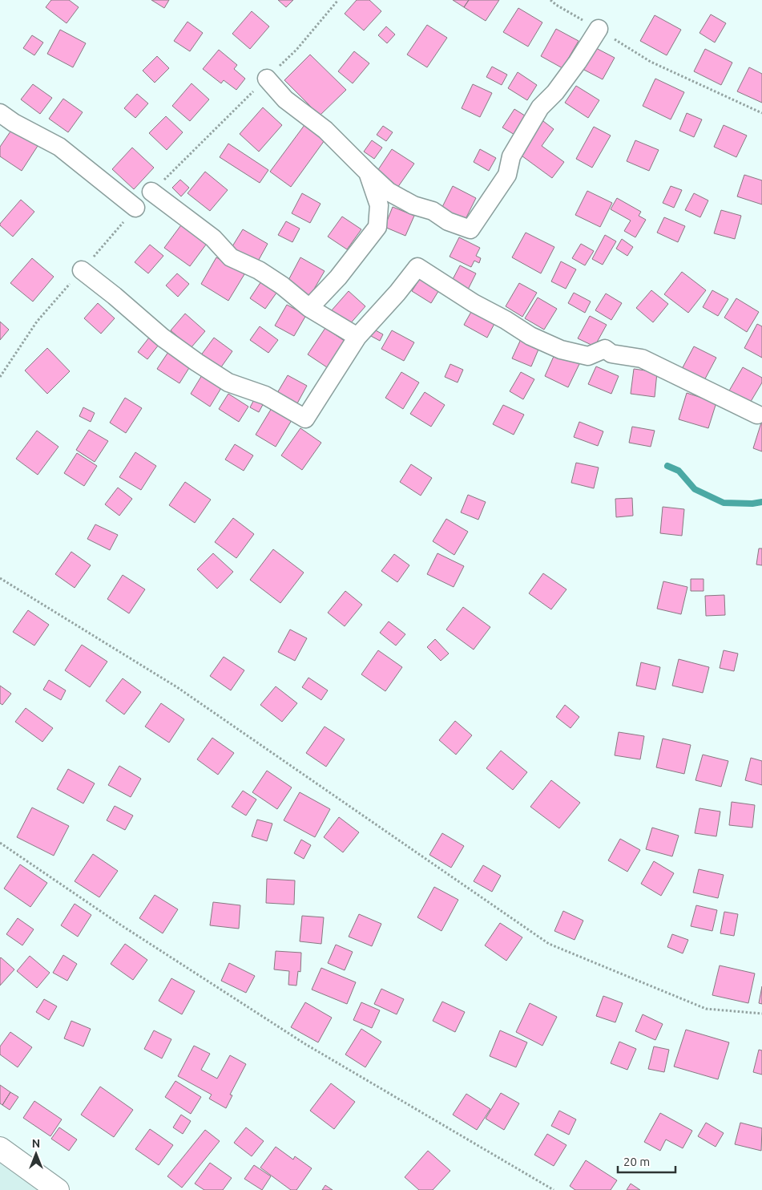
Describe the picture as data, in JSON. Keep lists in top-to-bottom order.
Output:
{
  "scale_bar": "20 m",
  "north": "top"
}
